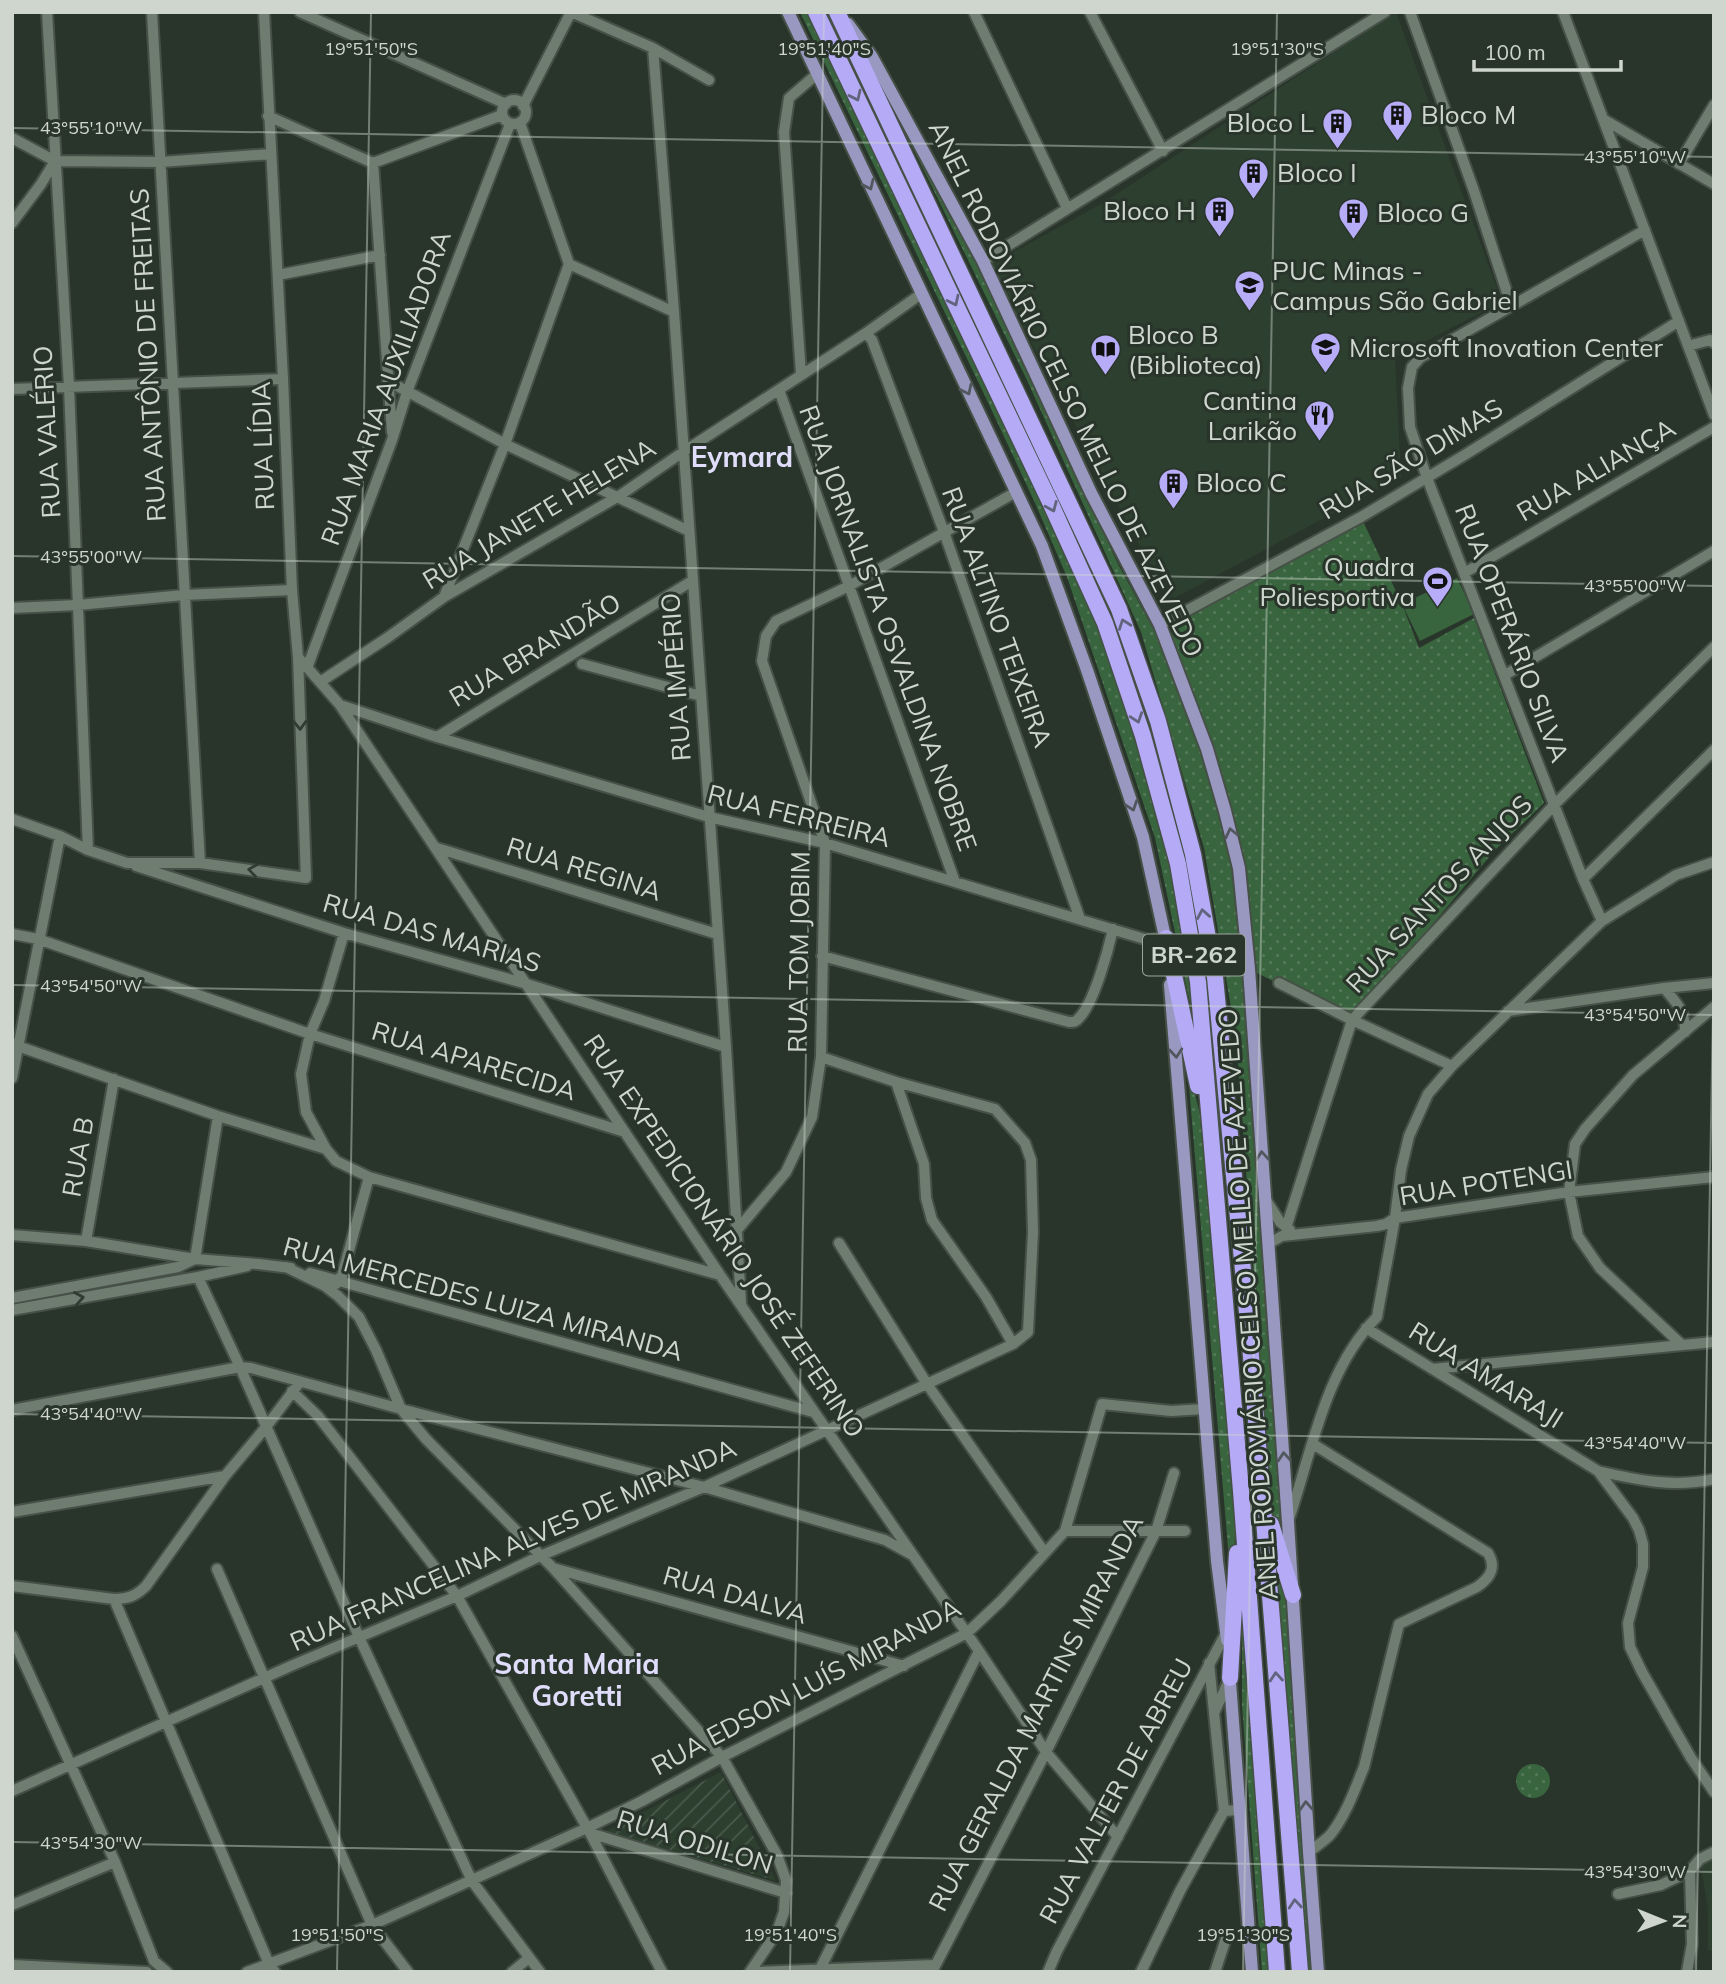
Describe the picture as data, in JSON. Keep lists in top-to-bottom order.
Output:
{
  "streets": {
    "highway": ["ANEL RODOVIÁRIO CELSO MELLO DE AZEVEDO", "BR-262"],
    "street": [
      "RUA ANTÔNIO DE FREITAS",
      "RUA MARIA AUXILIADORA",
      "RUA VALÉRIO",
      "RUA LÍDIA",
      "RUA SÃO DIMAS",
      "RUA ALIANÇA",
      "RUA JANETE HELENA",
      "RUA ALTINO TEIXEIRA",
      "RUA JORNALISTA OSVALDINA NOBRE",
      "RUA OPERÁRIO SILVA",
      "RUA BRANDÃO",
      "RUA IMPÉRIO",
      "RUA FERREIRA",
      "RUA REGINA",
      "RUA SANTOS ANJOS",
      "RUA DAS MARIAS",
      "RUA TOM JOBIM",
      "RUA APARECIDA",
      "RUA B",
      "RUA POTENGI",
      "RUA EXPEDICIONÁRIO JOSÉ ZEFERINO",
      "RUA MERCEDES LUIZA MIRANDA",
      "RUA AMARAJI",
      "RUA FRANCELINA ALVES DE MIRANDA",
      "RUA DALVA",
      "RUA EDSON LUÍS MIRANDA",
      "RUA GERALDA MARTINS MIRANDA",
      "RUA VALTER DE ABREU",
      "RUA ODILON"
    ]
  },
  "crossings": [
    ["RUA ANTÔNIO DE FREITAS", "RUA LÍDIA"],
    ["RUA MARIA AUXILIADORA", "RUA EXPEDICIONÁRIO JOSÉ ZEFERINO"],
    ["ANEL RODOVIÁRIO CELSO MELLO DE AZEVEDO", "RUA SÃO DIMAS"],
    ["ANEL RODOVIÁRIO CELSO MELLO DE AZEVEDO", "RUA JANETE HELENA"],
    ["ANEL RODOVIÁRIO CELSO MELLO DE AZEVEDO", "RUA FERREIRA"],
    ["ANEL RODOVIÁRIO CELSO MELLO DE AZEVEDO", "RUA POTENGI"],
    ["ANEL RODOVIÁRIO CELSO MELLO DE AZEVEDO", "RUA VALTER DE ABREU"],
    ["RUA VALÉRIO", "RUA DAS MARIAS"],
    ["RUA LÍDIA", "RUA EXPEDICIONÁRIO JOSÉ ZEFERINO"],
    ["RUA SÃO DIMAS", "RUA OPERÁRIO SILVA"],
    ["RUA ALIANÇA", "RUA OPERÁRIO SILVA"],
    ["RUA JANETE HELENA", "RUA ALTINO TEIXEIRA"],
    ["RUA JANETE HELENA", "RUA JORNALISTA OSVALDINA NOBRE"],
    ["RUA JANETE HELENA", "RUA IMPÉRIO"],
    ["RUA JANETE HELENA", "RUA EXPEDICIONÁRIO JOSÉ ZEFERINO"],
    ["RUA ALTINO TEIXEIRA", "RUA FERREIRA"],
    ["RUA JORNALISTA OSVALDINA NOBRE", "RUA FERREIRA"],
    ["RUA JORNALISTA OSVALDINA NOBRE", "RUA TOM JOBIM"],
    ["RUA OPERÁRIO SILVA", "RUA SANTOS ANJOS"],
    ["RUA BRANDÃO", "RUA IMPÉRIO"],
    ["RUA BRANDÃO", "RUA FERREIRA"],
    ["RUA IMPÉRIO", "RUA FERREIRA"],
    ["RUA IMPÉRIO", "RUA REGINA"],
    ["RUA IMPÉRIO", "RUA DAS MARIAS"],
    ["RUA IMPÉRIO", "RUA TOM JOBIM"],
    ["RUA IMPÉRIO", "RUA EXPEDICIONÁRIO JOSÉ ZEFERINO"],
    ["RUA FERREIRA", "RUA TOM JOBIM"],
    ["RUA FERREIRA", "RUA EXPEDICIONÁRIO JOSÉ ZEFERINO"],
    ["RUA REGINA", "RUA EXPEDICIONÁRIO JOSÉ ZEFERINO"],
    ["RUA DAS MARIAS", "RUA EXPEDICIONÁRIO JOSÉ ZEFERINO"],
    ["RUA APARECIDA", "RUA EXPEDICIONÁRIO JOSÉ ZEFERINO"],
    ["RUA B", "RUA MERCEDES LUIZA MIRANDA"],
    ["RUA EXPEDICIONÁRIO JOSÉ ZEFERINO", "RUA MERCEDES LUIZA MIRANDA"],
    ["RUA EXPEDICIONÁRIO JOSÉ ZEFERINO", "RUA FRANCELINA ALVES DE MIRANDA"],
    ["RUA EXPEDICIONÁRIO JOSÉ ZEFERINO", "RUA EDSON LUÍS MIRANDA"],
    ["RUA EXPEDICIONÁRIO JOSÉ ZEFERINO", "RUA GERALDA MARTINS MIRANDA"],
    ["RUA EXPEDICIONÁRIO JOSÉ ZEFERINO", "RUA VALTER DE ABREU"],
    ["RUA DALVA", "RUA EDSON LUÍS MIRANDA"],
    ["RUA EDSON LUÍS MIRANDA", "RUA ODILON"]
  ],
  "districts": ["Eymard", "Santa Maria Goretti"],
  "places": {
    "building": [
      "Bloco M",
      "Bloco L",
      "Bloco I",
      "Bloco H",
      "Bloco G",
      "Bloco C"
    ],
    "school or university": ["PUC Minas - Campus São Gabriel", "Microsoft Inovation Center"],
    "library": ["Bloco B (Biblioteca)"],
    "restaurant": ["Cantina Larikão"],
    "sports": ["Quadra Poliesportiva"]
  },
  "scale_bar": "100 m",
  "north": "right",
  "coordinates": [
    "19°51'50\"S",
    "19°51'40\"S",
    "19°51'30\"S",
    "43°55'10\"W",
    "43°55'00\"W",
    "43°54'50\"W",
    "43°54'40\"W",
    "43°54'30\"W"
  ]
}
